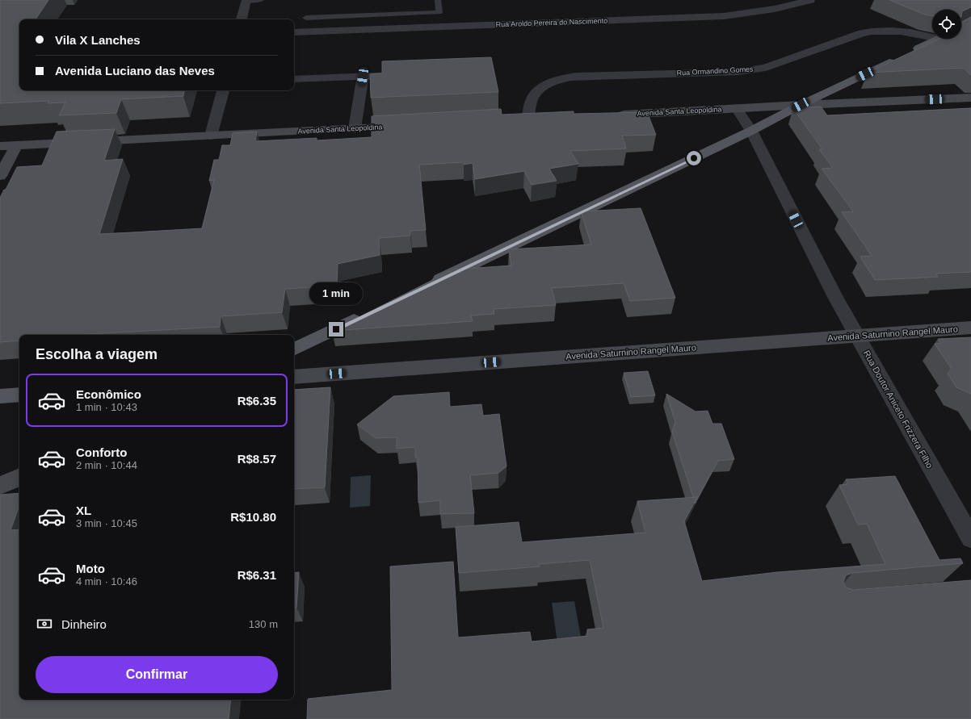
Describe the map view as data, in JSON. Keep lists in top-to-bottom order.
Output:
{
  "streets": {
    "street": [
      "Rua Aroldo Pereira do Nascimento",
      "Rua Ormandino Gomes",
      "Avenida Santa Leopoldina",
      "Avenida Saturnino Rangel Mauro",
      "Rua Doutor Aniceto Frizzera Filho"
    ]
  },
  "crossings": [
    ["Avenida Santa Leopoldina", "Rua Doutor Aniceto Frizzera Filho"],
    ["Avenida Saturnino Rangel Mauro", "Rua Doutor Aniceto Frizzera Filho"]
  ],
  "page": {
    "banner": ["Vila X Lanches", "Avenida Luciano das Neves"],
    "bubble": "1 min",
    "heading": "Escolha a viagem",
    "list": [
      {
        "name": "Econômico",
        "note": "1 min · 10:43",
        "value": "R$6.35"
      },
      {
        "name": "Conforto",
        "note": "2 min · 10:44",
        "value": "R$8.57"
      },
      {
        "name": "XL",
        "note": "3 min · 10:45",
        "value": "R$10.80"
      },
      {
        "name": "Moto",
        "note": "4 min · 10:46",
        "value": "R$6.31"
      }
    ],
    "pay": ["Dinheiro", "130 m"],
    "buttons": "Confirmar"
  }
}
